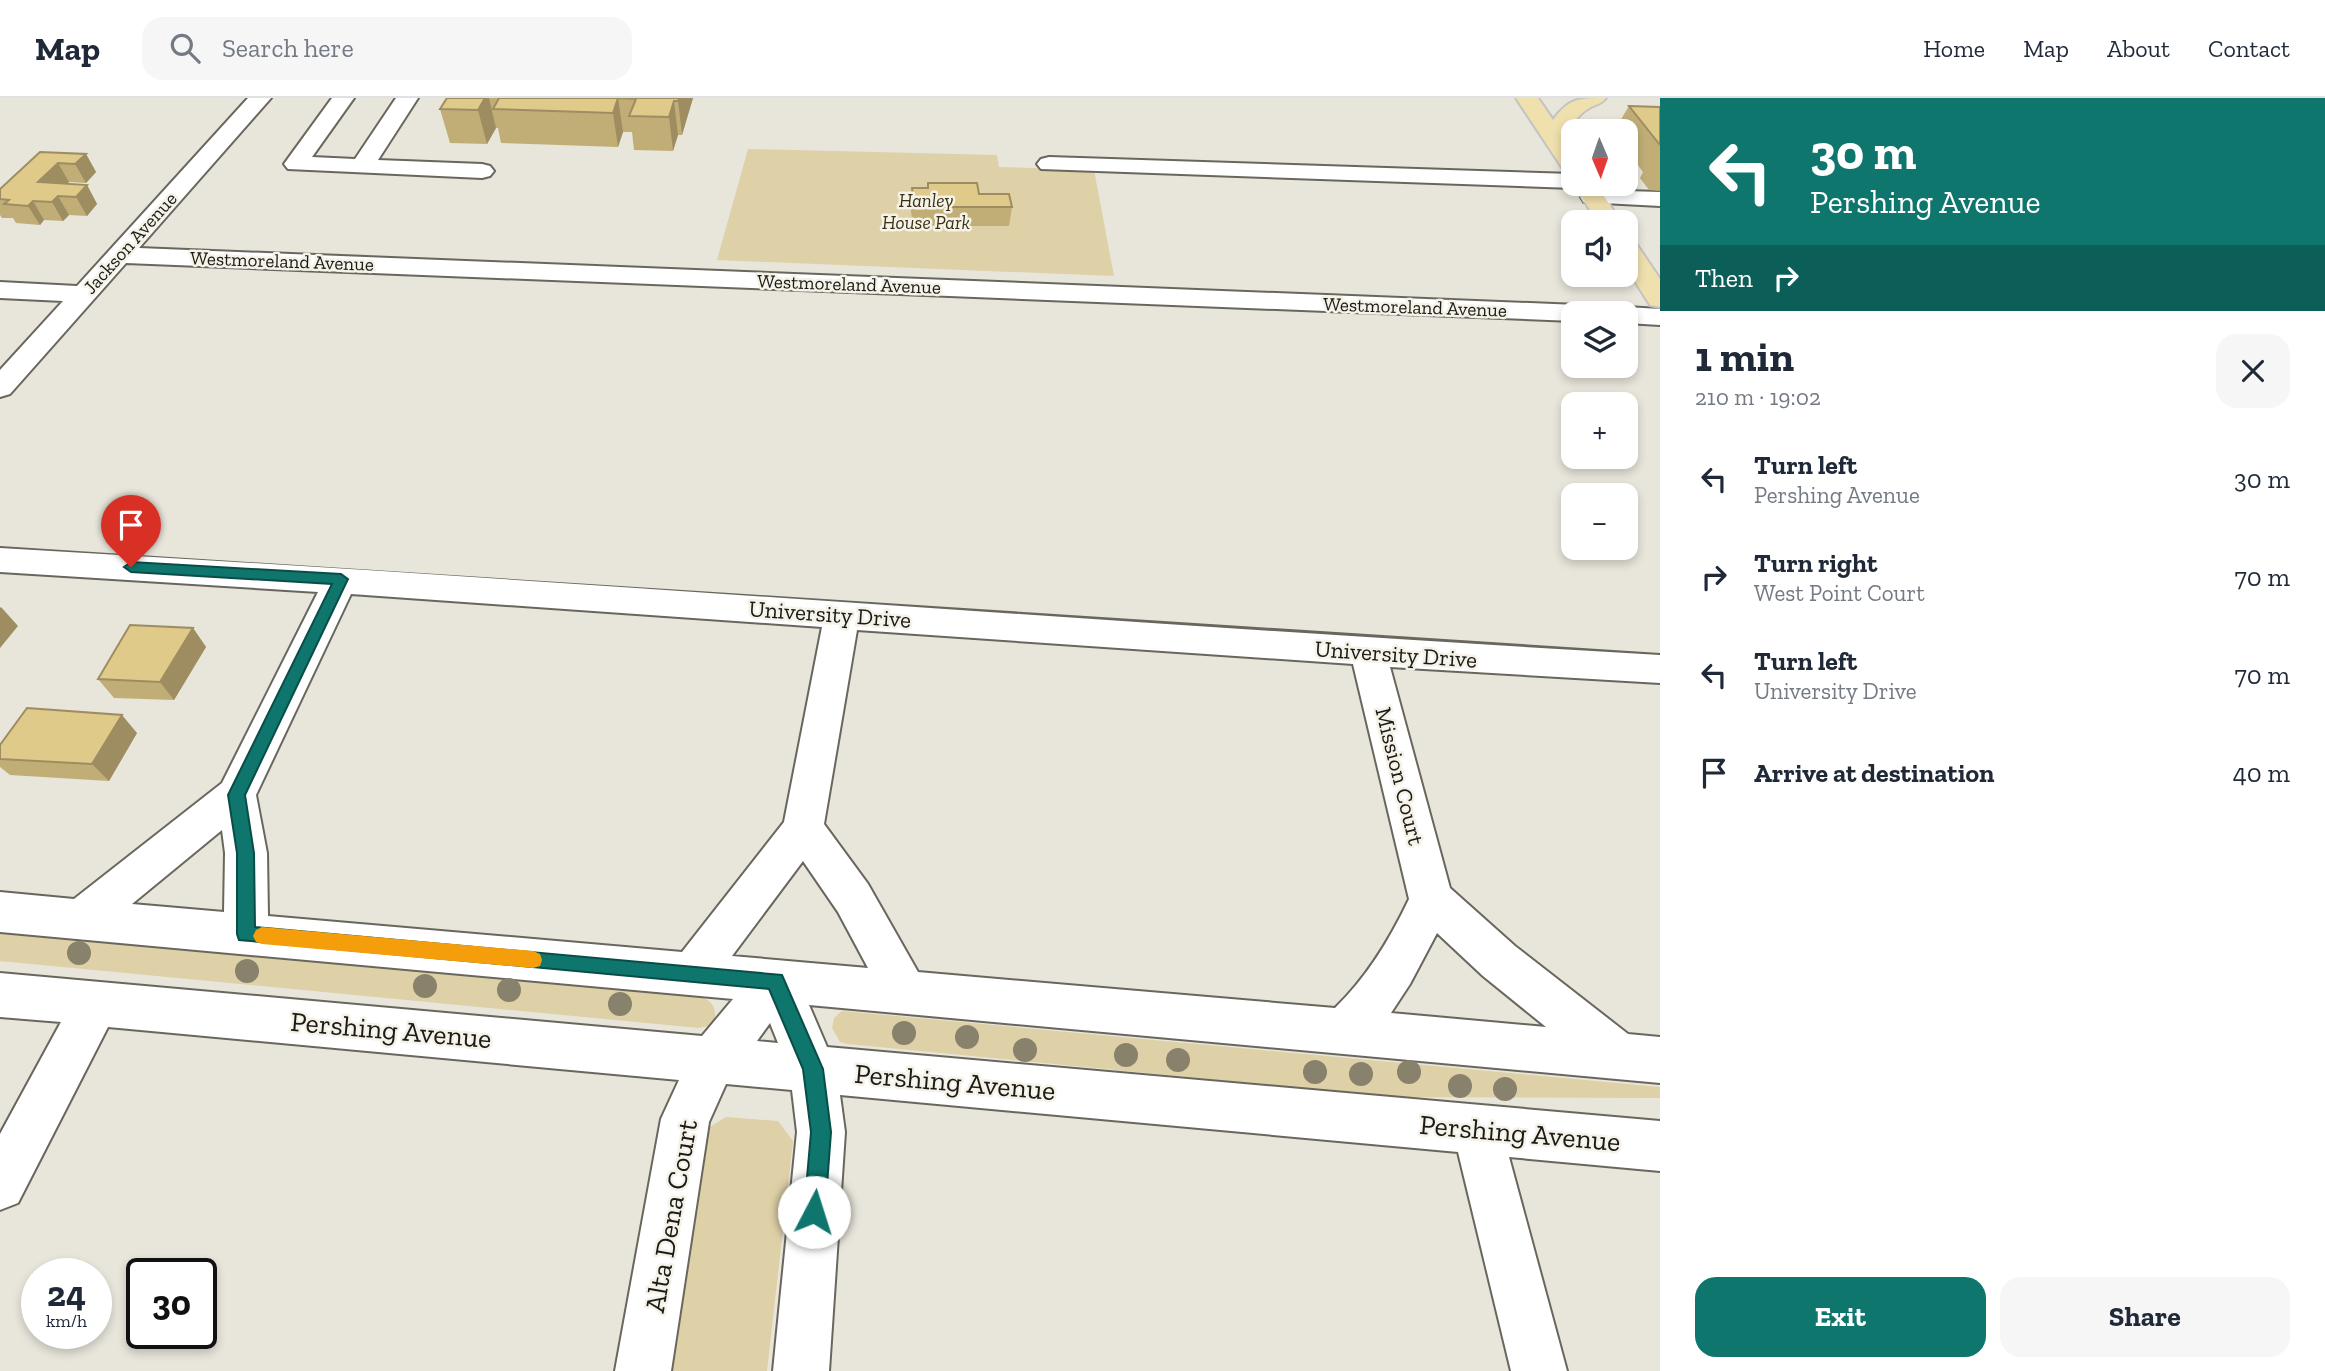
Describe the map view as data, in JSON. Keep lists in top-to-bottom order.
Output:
{
  "streets": {
    "street": [
      "Jackson Avenue",
      "Westmoreland Avenue",
      "University Drive",
      "Mission Court",
      "Pershing Avenue",
      "Alta Dena Court"
    ]
  },
  "crossings": [
    ["Jackson Avenue", "Westmoreland Avenue"],
    ["University Drive", "Mission Court"],
    ["Pershing Avenue", "Alta Dena Court"]
  ],
  "parks": ["Hanley House Park"],
  "north": "bottom",
  "page": {
    "header": "Map",
    "search": "Search here",
    "nav": [
      "Home",
      "Map",
      "About",
      "Contact"
    ],
    "turn": ["30 m", "Pershing Avenue"],
    "map_buttons": ["+", "−"],
    "then": "Then",
    "heading": ["1 min", "210 m · 19:02"],
    "list": [
      {
        "name": "Turn left",
        "note": "Pershing Avenue",
        "value": "30 m"
      },
      {
        "name": "Turn right",
        "note": "West Point Court",
        "value": "70 m"
      },
      {
        "name": "Turn left",
        "note": "University Drive",
        "value": "70 m"
      },
      {
        "name": "Arrive at destination",
        "value": "40 m"
      }
    ],
    "speed": "24 km/h",
    "limit": "30",
    "buttons": ["Exit", "Share"]
  }
}
